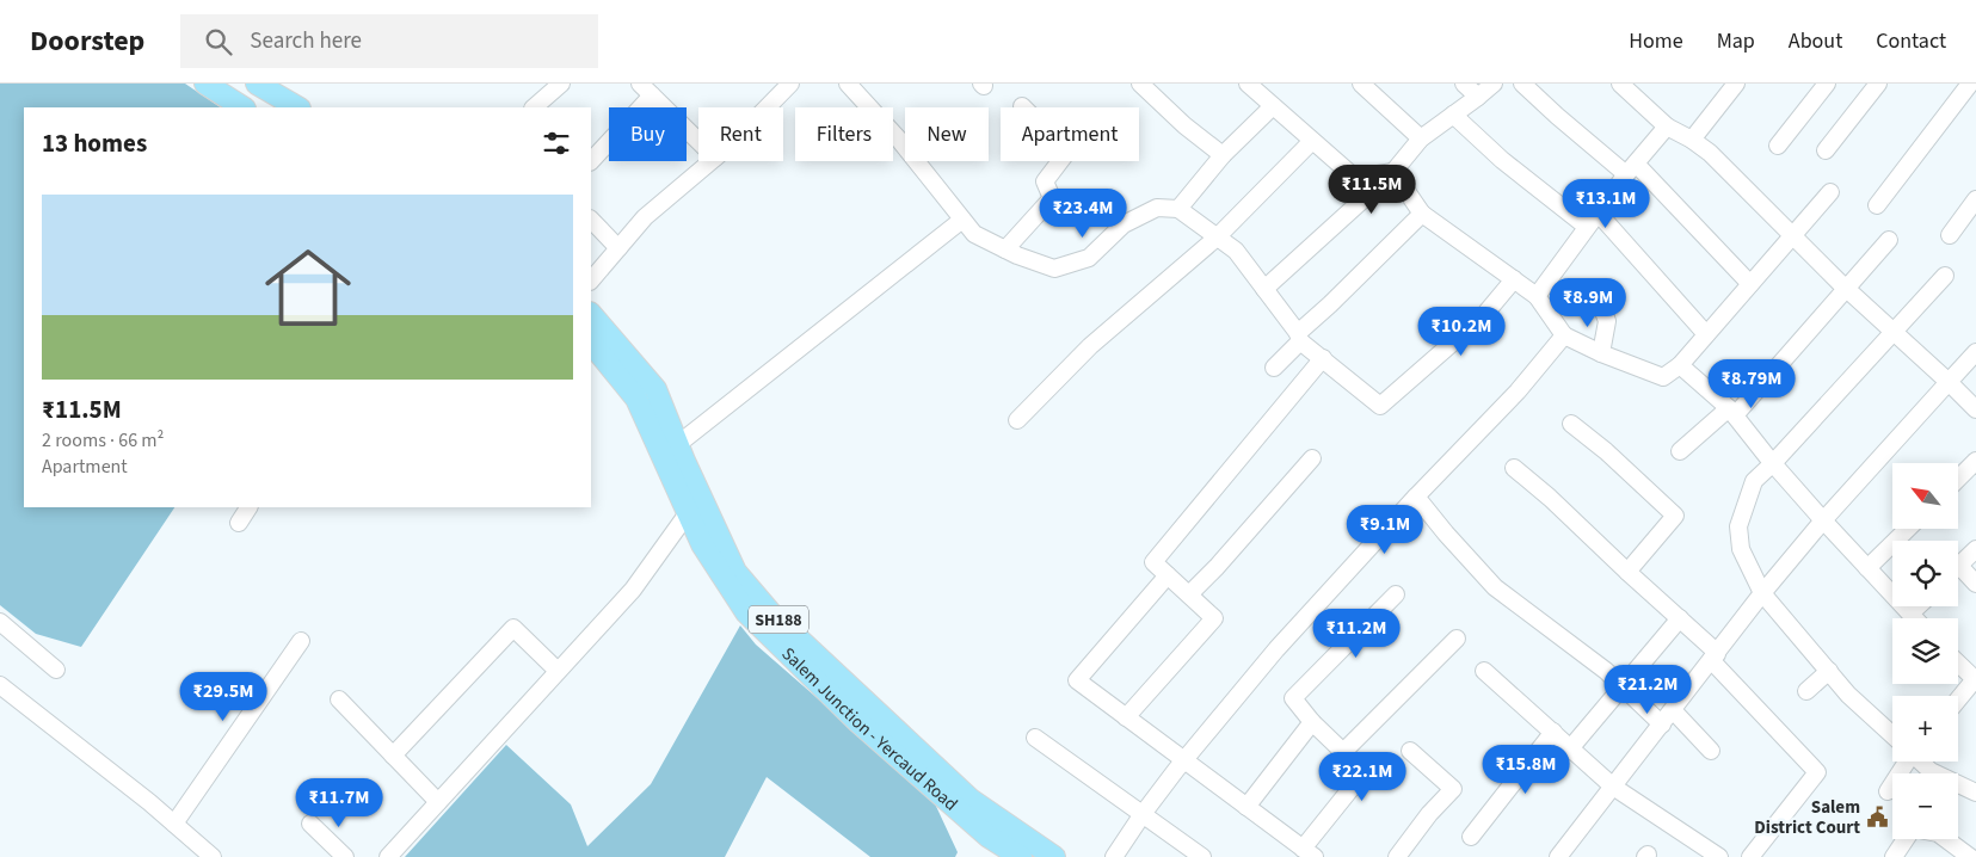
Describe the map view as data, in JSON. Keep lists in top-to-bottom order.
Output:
{
  "streets": {
    "main road": ["SH188", "Salem Junction - Yercaud Road"]
  },
  "places": {
    "public building": ["Salem District Court"]
  },
  "north": "top left",
  "page": {
    "header": "Doorstep",
    "search": "Search here",
    "nav": [
      "Home",
      "Map",
      "About",
      "Contact"
    ],
    "chip": [
      "Buy",
      "Rent",
      "Filters",
      "New",
      "Apartment"
    ],
    "heading": "13 homes",
    "price": [
      "₹11.5M",
      "₹13.1M",
      "₹23.4M",
      "₹8.9M",
      "₹10.2M",
      "₹8.79M",
      "₹9.1M",
      "₹11.2M",
      "₹21.2M",
      "₹29.5M",
      "₹15.8M",
      "₹22.1M",
      "₹11.7M"
    ],
    "list": [
      {
        "name": "₹11.5M",
        "note": "2 rooms · 66 m² · Apartment"
      }
    ],
    "map_buttons": ["+", "−"]
  }
}
